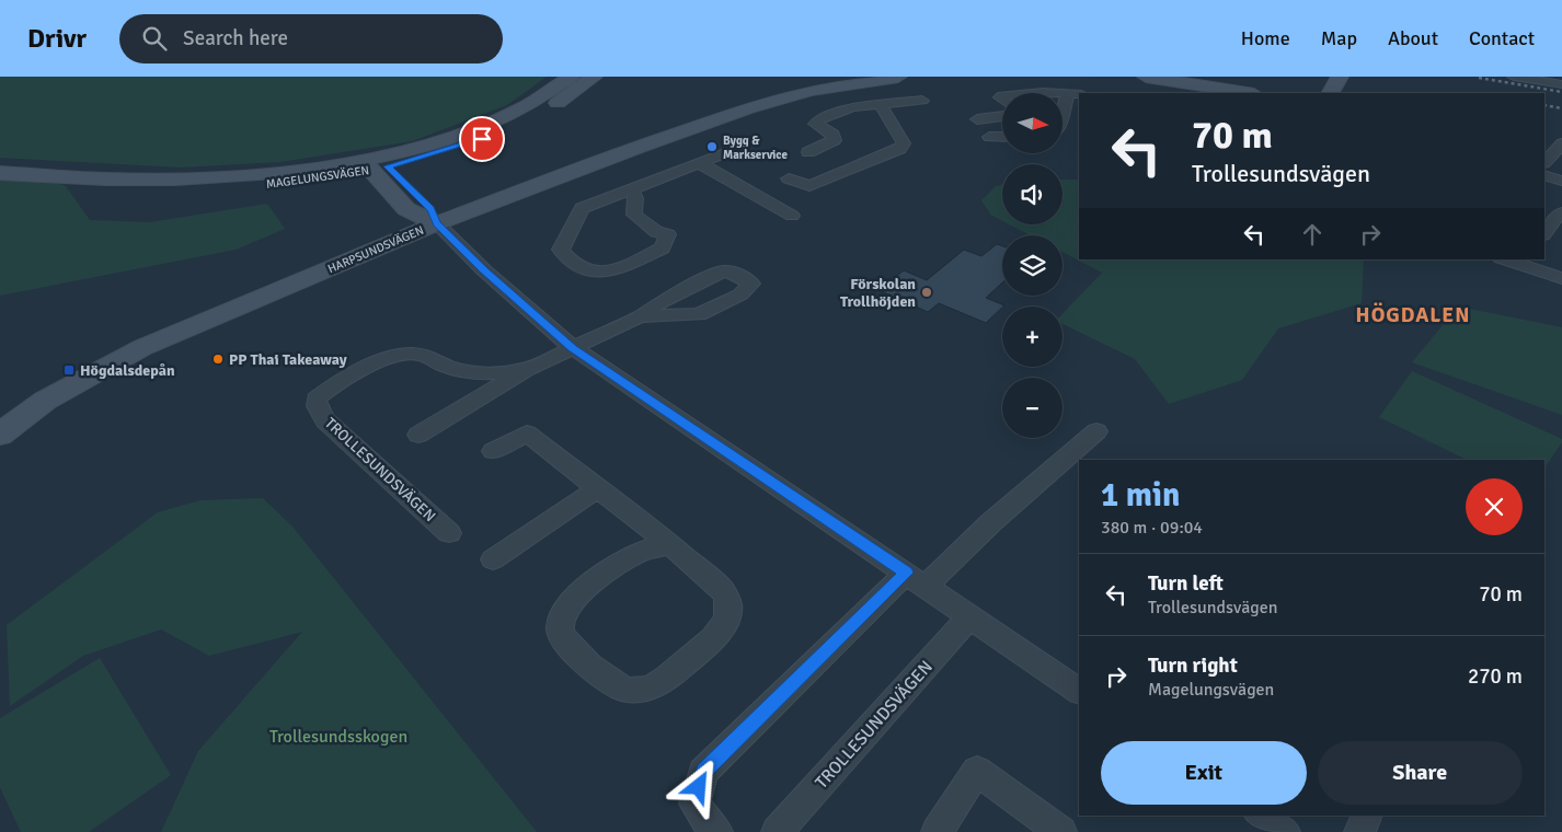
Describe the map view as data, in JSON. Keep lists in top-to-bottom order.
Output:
{
  "streets": {
    "street": ["MAGELUNGSVÄGEN", "HARPSUNDSVÄGEN", "TROLLESUNDSVÄGEN"]
  },
  "districts": ["HÖGDALEN"],
  "parks": ["Trollesundsskogen"],
  "places": {
    "other": ["Bygg & Markservice", "Förskolan Trollhöjden", "PP Thai Takeaway"],
    "transit": ["Högdalsdepån"]
  },
  "north": "right",
  "page": {
    "header": "Drivr",
    "search": "Search here",
    "nav": [
      "Home",
      "Map",
      "About",
      "Contact"
    ],
    "map_buttons": ["+", "−"],
    "turn": ["70 m", "Trollesundsvägen"],
    "heading": ["1 min", "380 m · 09:04"],
    "list": [
      {
        "name": "Turn left",
        "note": "Trollesundsvägen",
        "value": "70 m"
      },
      {
        "name": "Turn right",
        "note": "Magelungsvägen",
        "value": "270 m"
      }
    ],
    "buttons": ["Exit", "Share"]
  }
}
